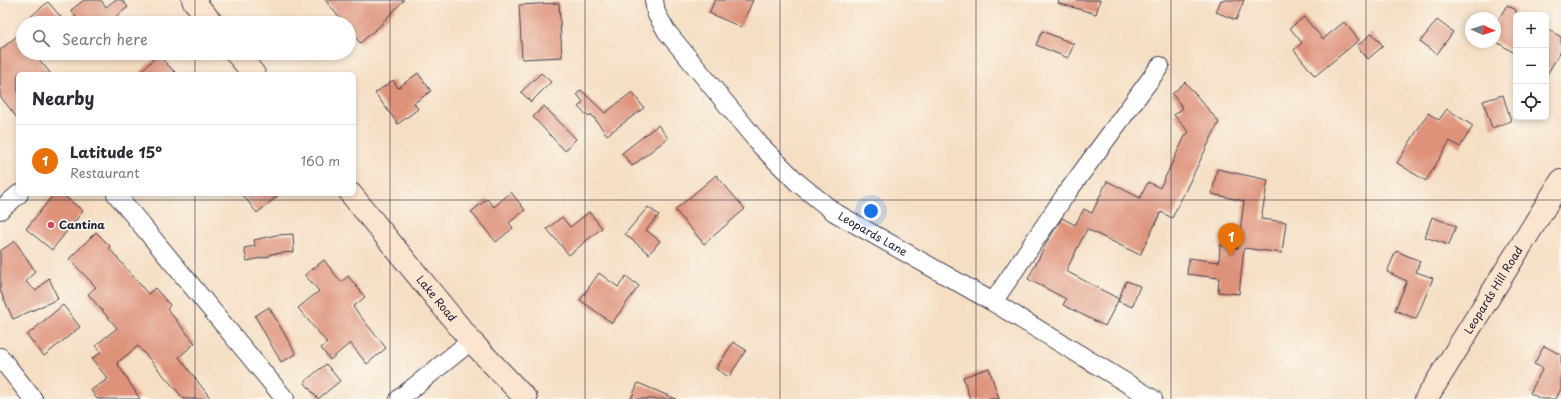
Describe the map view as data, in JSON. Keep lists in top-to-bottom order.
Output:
{
  "streets": {
    "main road": ["Leopards Hill Road", "Lake Road"],
    "street": ["Leopards Lane"]
  },
  "places": ["Cantina"],
  "north": "right",
  "page": {
    "map_buttons": ["+", "−"],
    "search": "Search here",
    "heading": "Nearby",
    "list": [
      {
        "mark": "1",
        "name": "Latitude 15°",
        "note": "Restaurant",
        "value": "160 m"
      }
    ],
    "pins": "1"
  }
}
